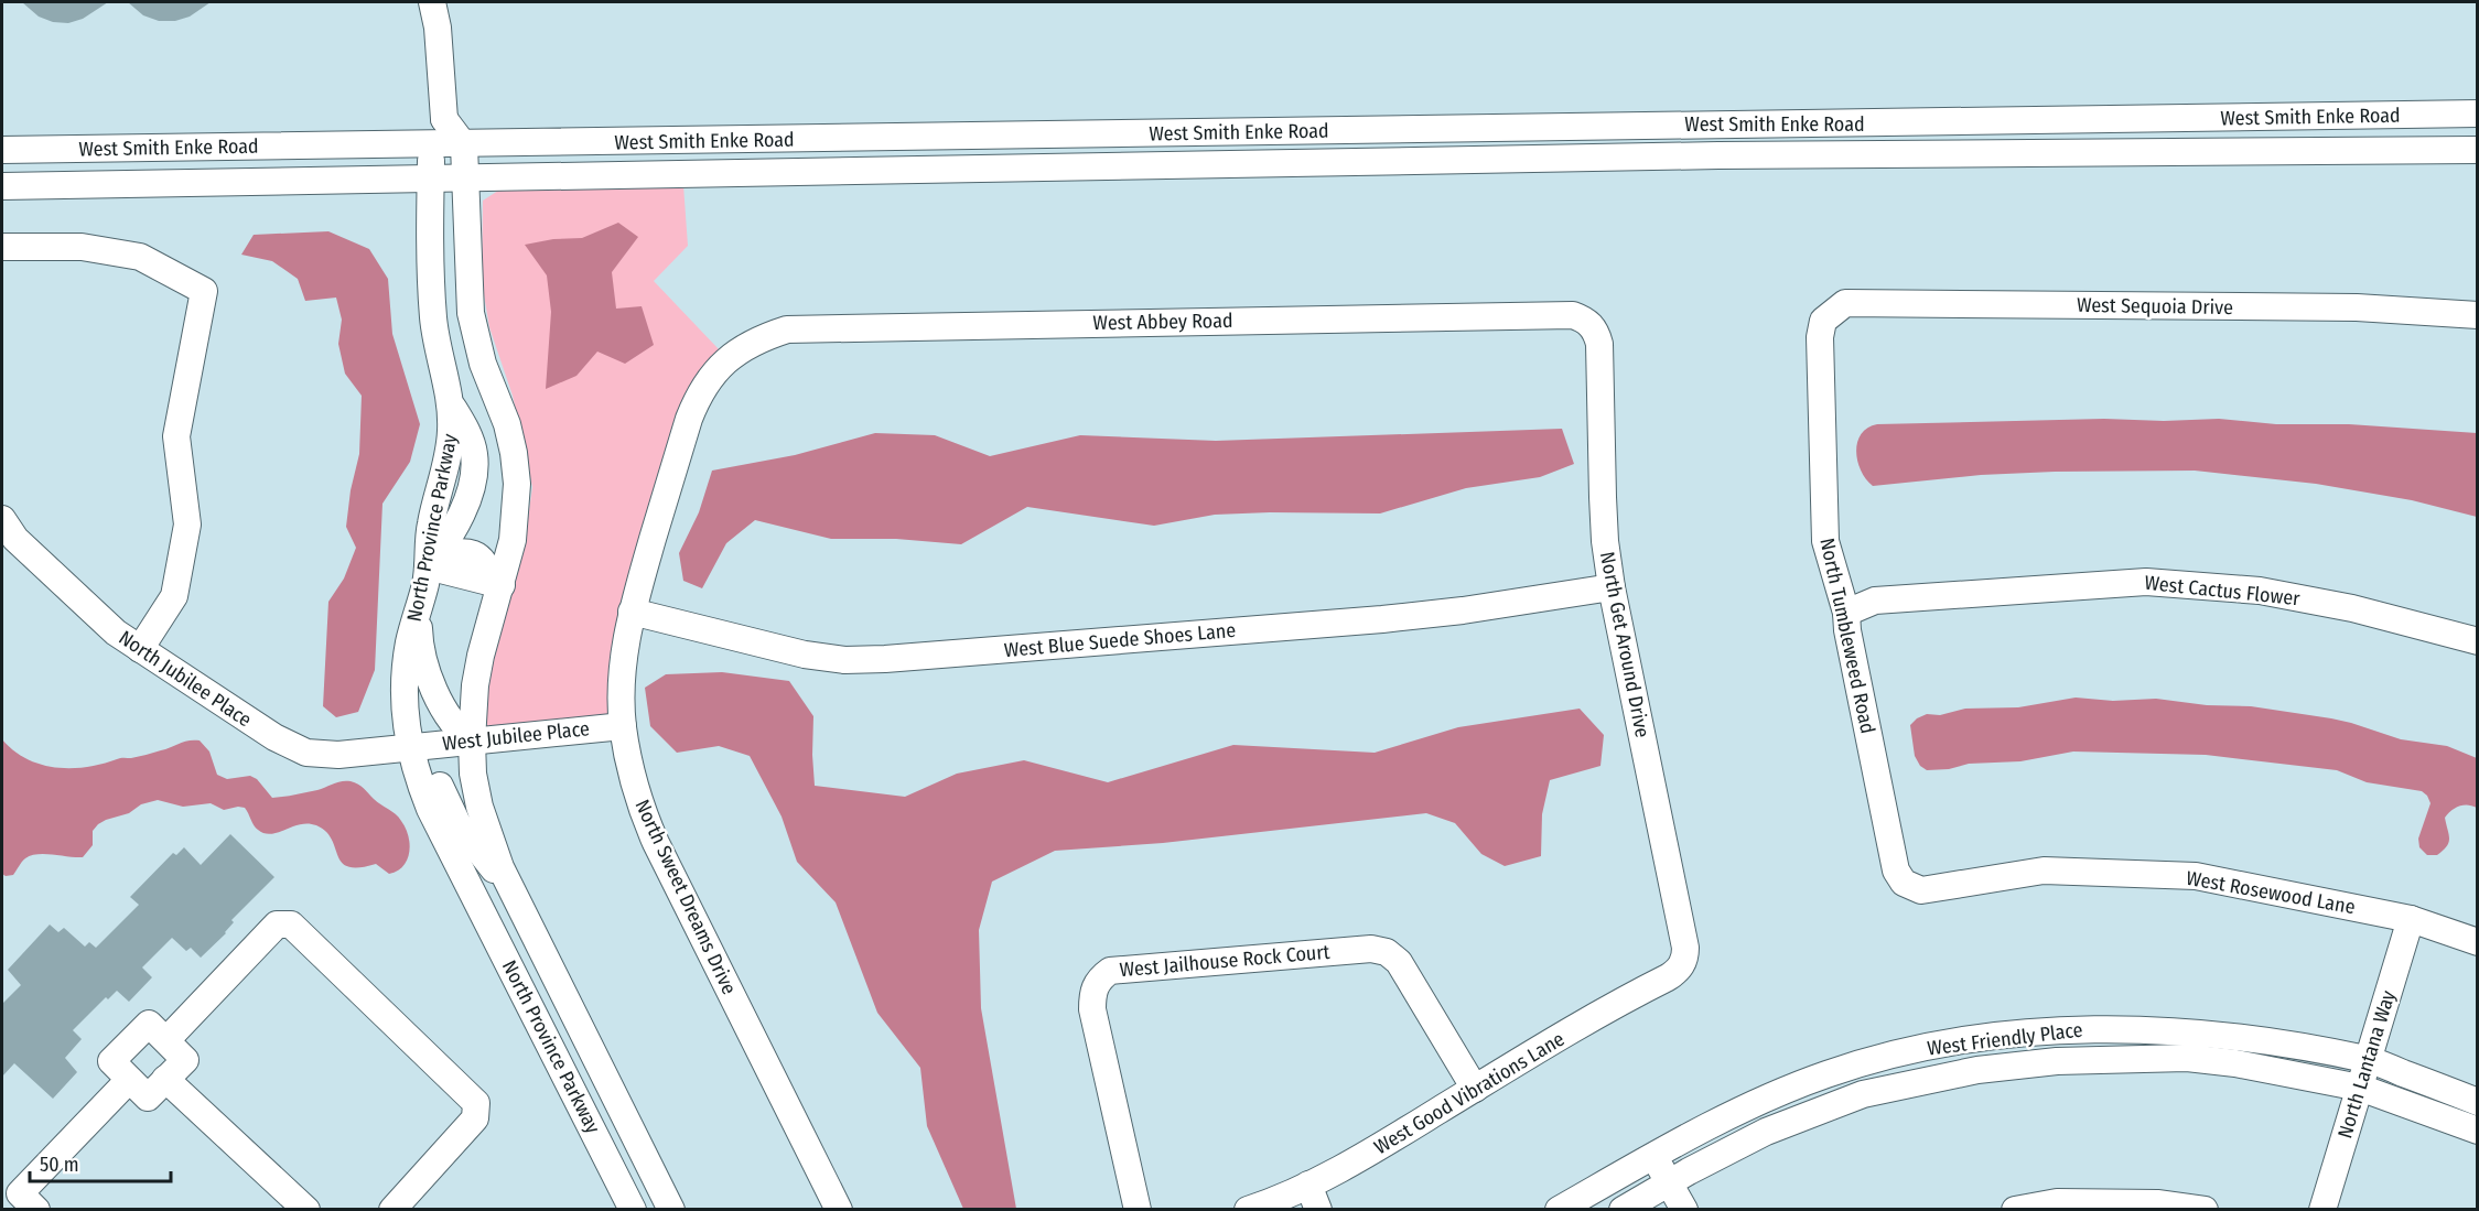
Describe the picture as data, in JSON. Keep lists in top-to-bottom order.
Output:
{
  "streets": {
    "street": [
      "West Smith Enke Road",
      "West Sequoia Drive",
      "West Abbey Road",
      "North Province Parkway",
      "West Cactus Flower",
      "North Tumbleweed Road",
      "West Blue Suede Shoes Lane",
      "North Get Around Drive",
      "North Jubilee Place",
      "West Jubilee Place",
      "West Rosewood Lane",
      "North Sweet Dreams Drive",
      "West Jailhouse Rock Court",
      "West Friendly Place",
      "North Lantana Way",
      "West Good Vibrations Lane"
    ]
  },
  "crossings": [
    ["West Smith Enke Road", "North Province Parkway"],
    ["West Sequoia Drive", "North Tumbleweed Road"],
    ["West Abbey Road", "North Get Around Drive"],
    ["West Abbey Road", "North Sweet Dreams Drive"],
    ["North Province Parkway", "North Jubilee Place"],
    ["North Province Parkway", "West Jubilee Place"],
    ["West Cactus Flower", "North Tumbleweed Road"],
    ["North Tumbleweed Road", "West Rosewood Lane"],
    ["West Blue Suede Shoes Lane", "North Get Around Drive"],
    ["West Blue Suede Shoes Lane", "North Sweet Dreams Drive"],
    ["North Get Around Drive", "West Good Vibrations Lane"],
    ["North Jubilee Place", "West Jubilee Place"],
    ["West Jubilee Place", "North Sweet Dreams Drive"],
    ["West Rosewood Lane", "North Lantana Way"],
    ["West Jailhouse Rock Court", "West Good Vibrations Lane"],
    ["West Friendly Place", "North Lantana Way"]
  ],
  "scale_bar": "50 m"
}
